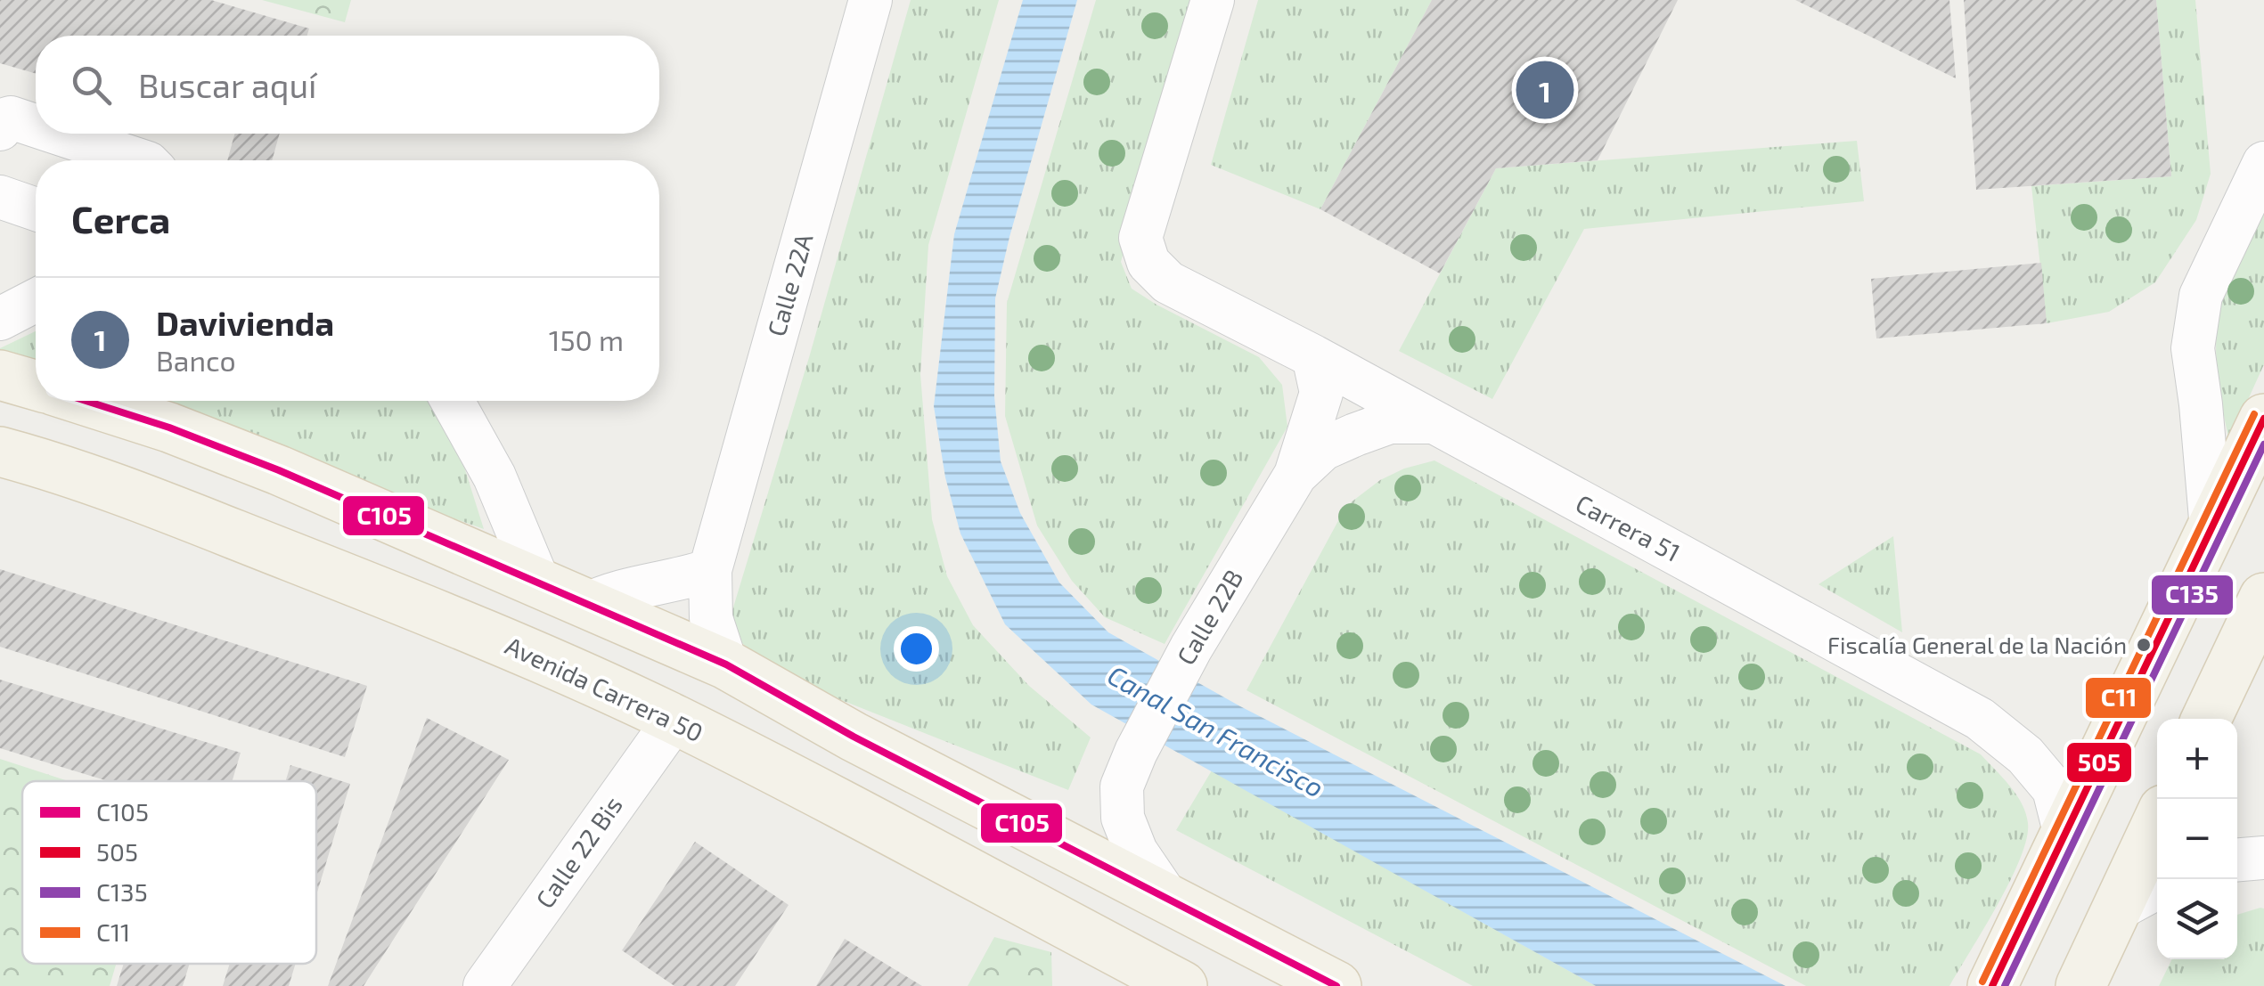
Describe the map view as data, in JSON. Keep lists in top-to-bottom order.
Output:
{
  "streets": {
    "main road": ["Avenida Carrera 50"],
    "street": [
      "Calle 22A",
      "Carrera 51",
      "Calle 22B",
      "Calle 22 Bis"
    ]
  },
  "crossings": [
    ["Carrera 51", "Calle 22B"],
    ["Avenida Carrera 50", "Calle 22 Bis"]
  ],
  "water": ["Canal San Francisco"],
  "places": ["Fiscalía General de la Nación"],
  "lines": [
    "transit line C105",
    "transit line C11",
    "transit line 505",
    "transit line C135"
  ],
  "legend": [
    "C105",
    "505",
    "C135",
    "C11"
  ],
  "page": {
    "search": "Buscar aquí",
    "pins": "1",
    "heading": "Cerca",
    "list": [
      {
        "mark": "1",
        "name": "Davivienda",
        "note": "Banco",
        "value": "150 m"
      }
    ],
    "map_buttons": ["+", "−"]
  }
}
